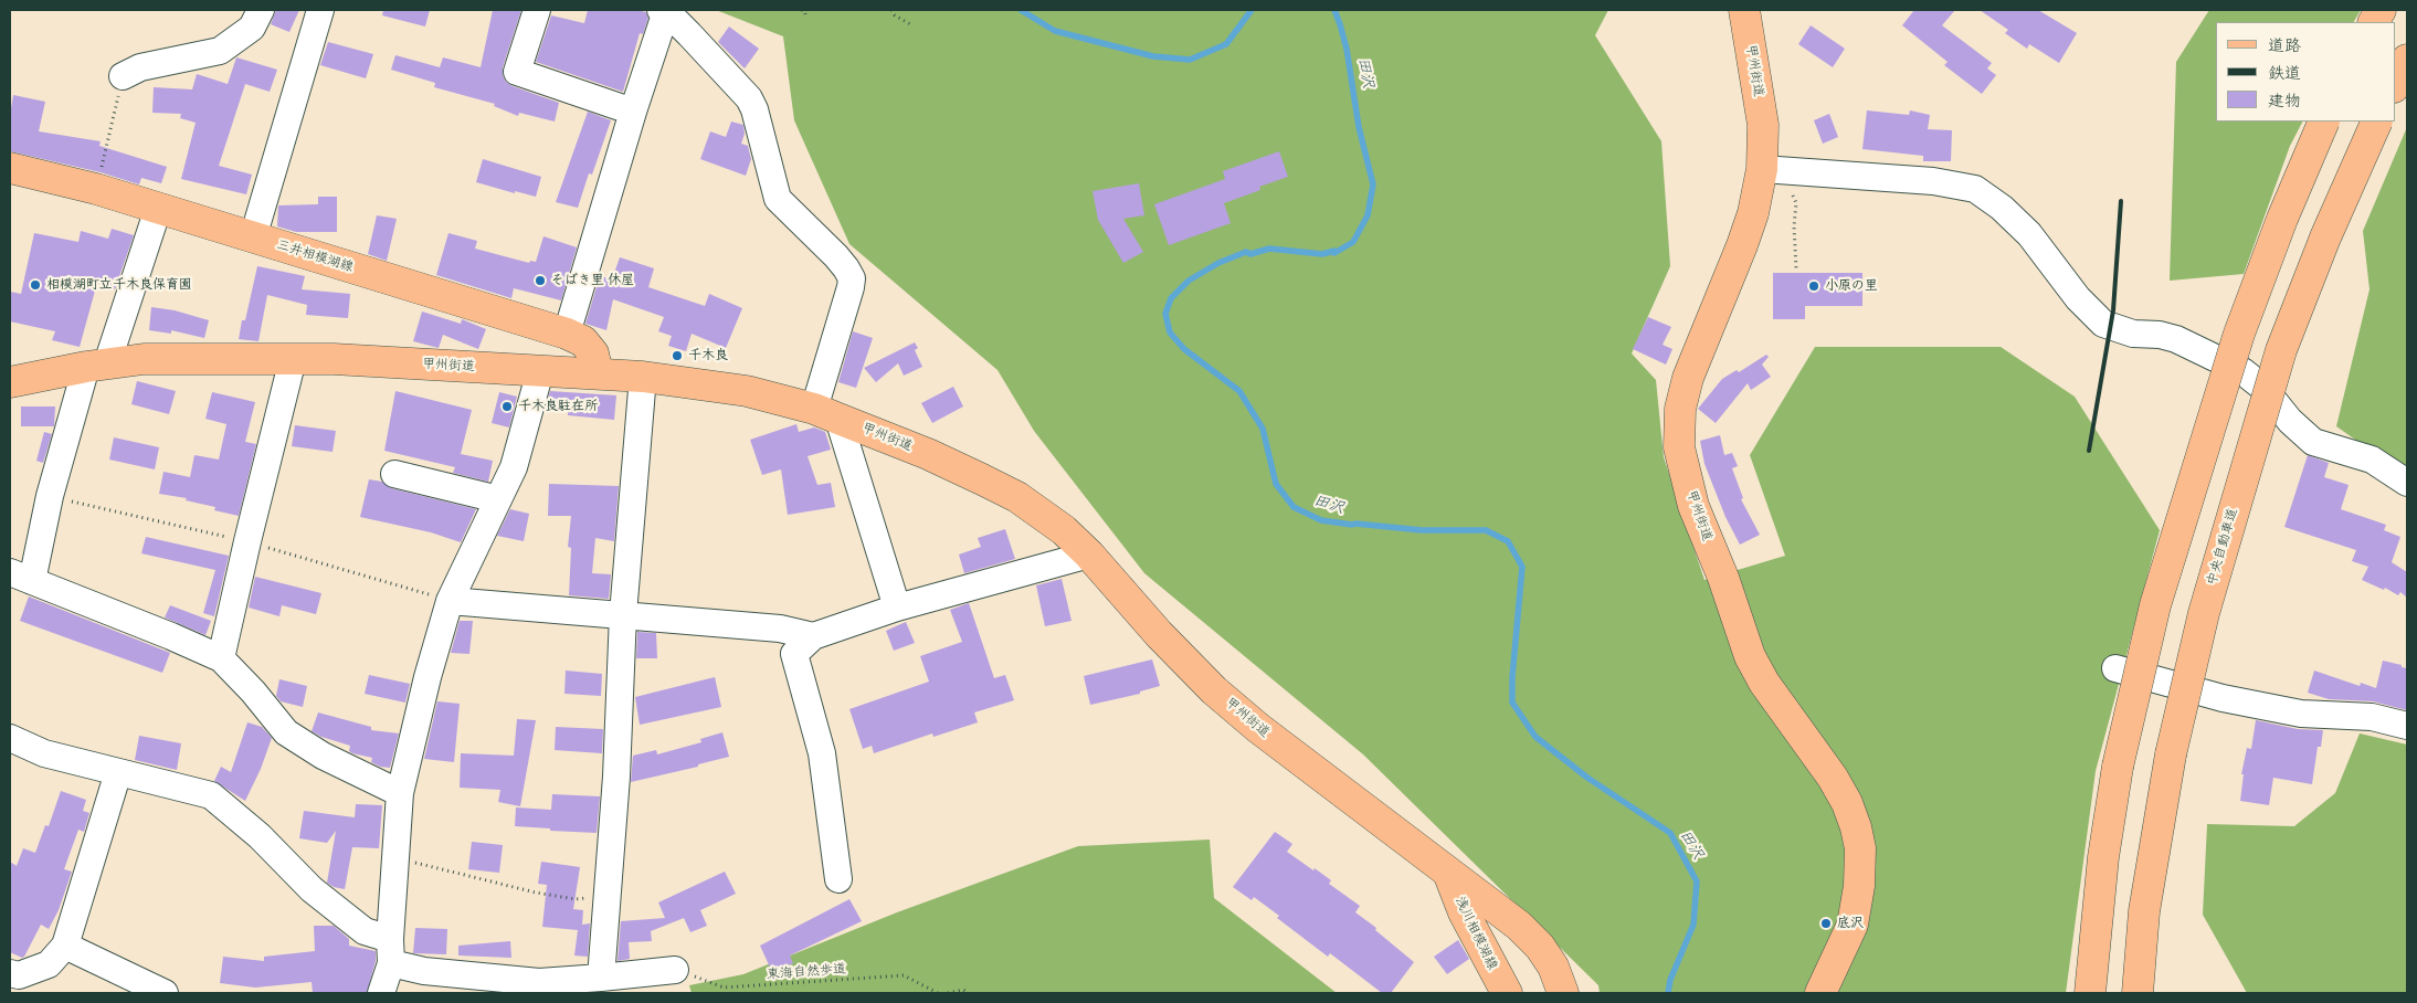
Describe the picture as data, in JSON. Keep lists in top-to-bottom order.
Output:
{
  "streets": {
    "main road": [
      "甲州街道",
      "三井相模湖線",
      "中央自動車道",
      "浅川相模湖線"
    ],
    "path": ["東海自然歩道"]
  },
  "crossings": [
    ["甲州街道", "三井相模湖線"],
    ["甲州街道", "浅川相模湖線"]
  ],
  "water": ["田沢"],
  "places": [
    "そばき里 休屋",
    "相模湖町立千木良保育園",
    "小原の里",
    "千木良",
    "千木良駐在所",
    "底沢"
  ],
  "legend": ["道路", "鉄道", "建物"]
}
